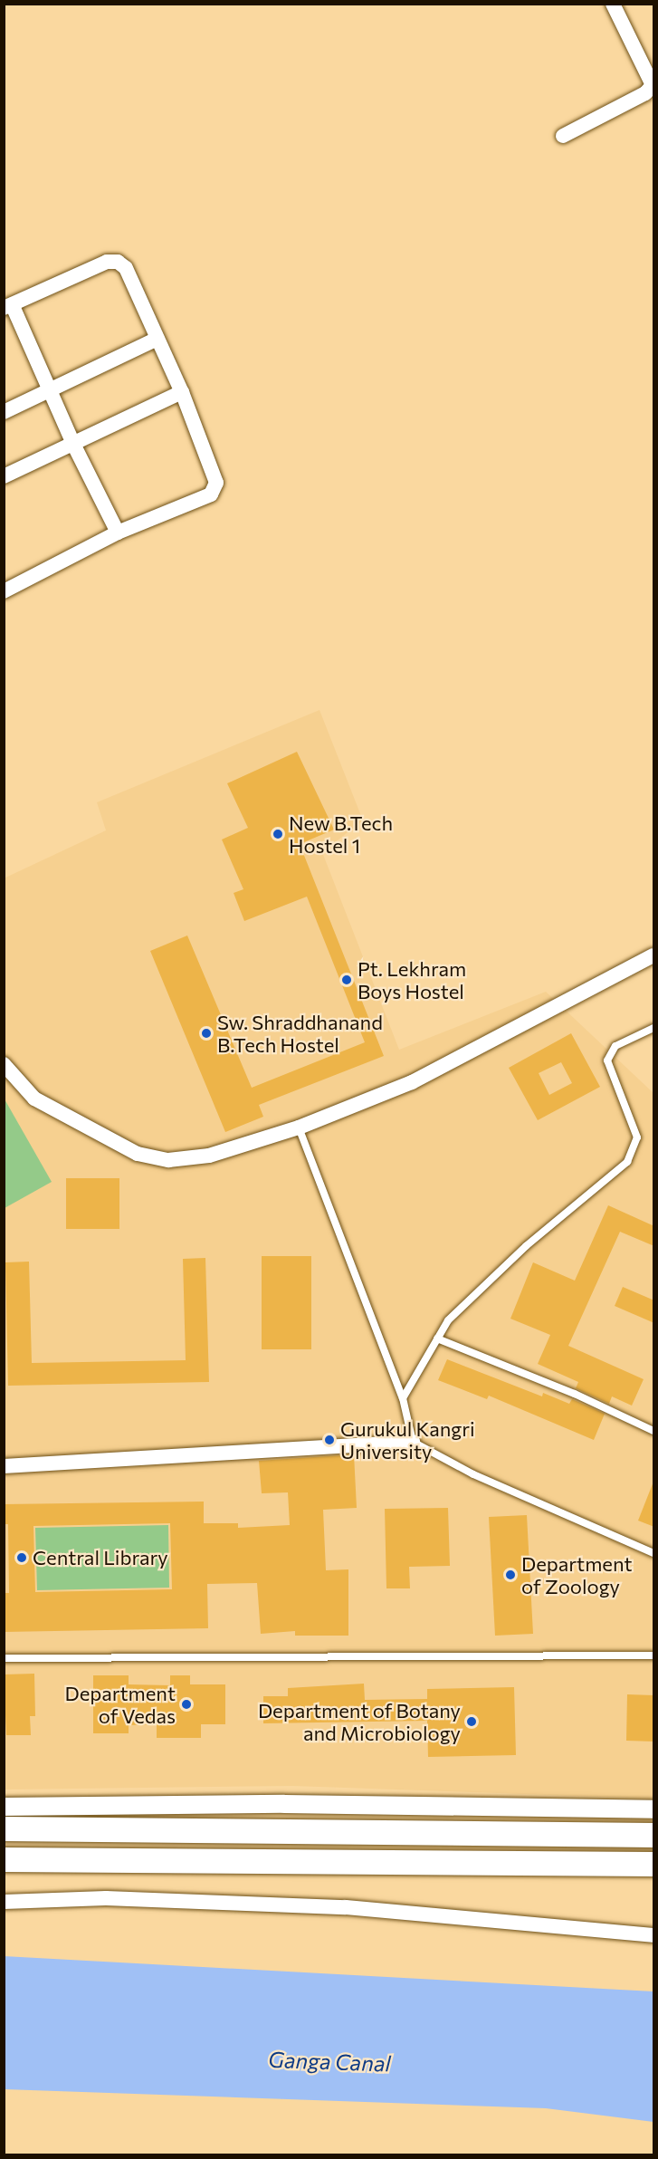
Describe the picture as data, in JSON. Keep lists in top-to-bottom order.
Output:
{
  "water": ["Ganga Canal"],
  "places": [
    "New B.Tech Hostel 1",
    "Pt. Lekhram Boys Hostel",
    "Sw. Shraddhanand B.Tech Hostel",
    "Gurukul Kangri University",
    "Central Library",
    "Department of Zoology",
    "Department of Vedas",
    "Department of Botany and Microbiology"
  ]
}
